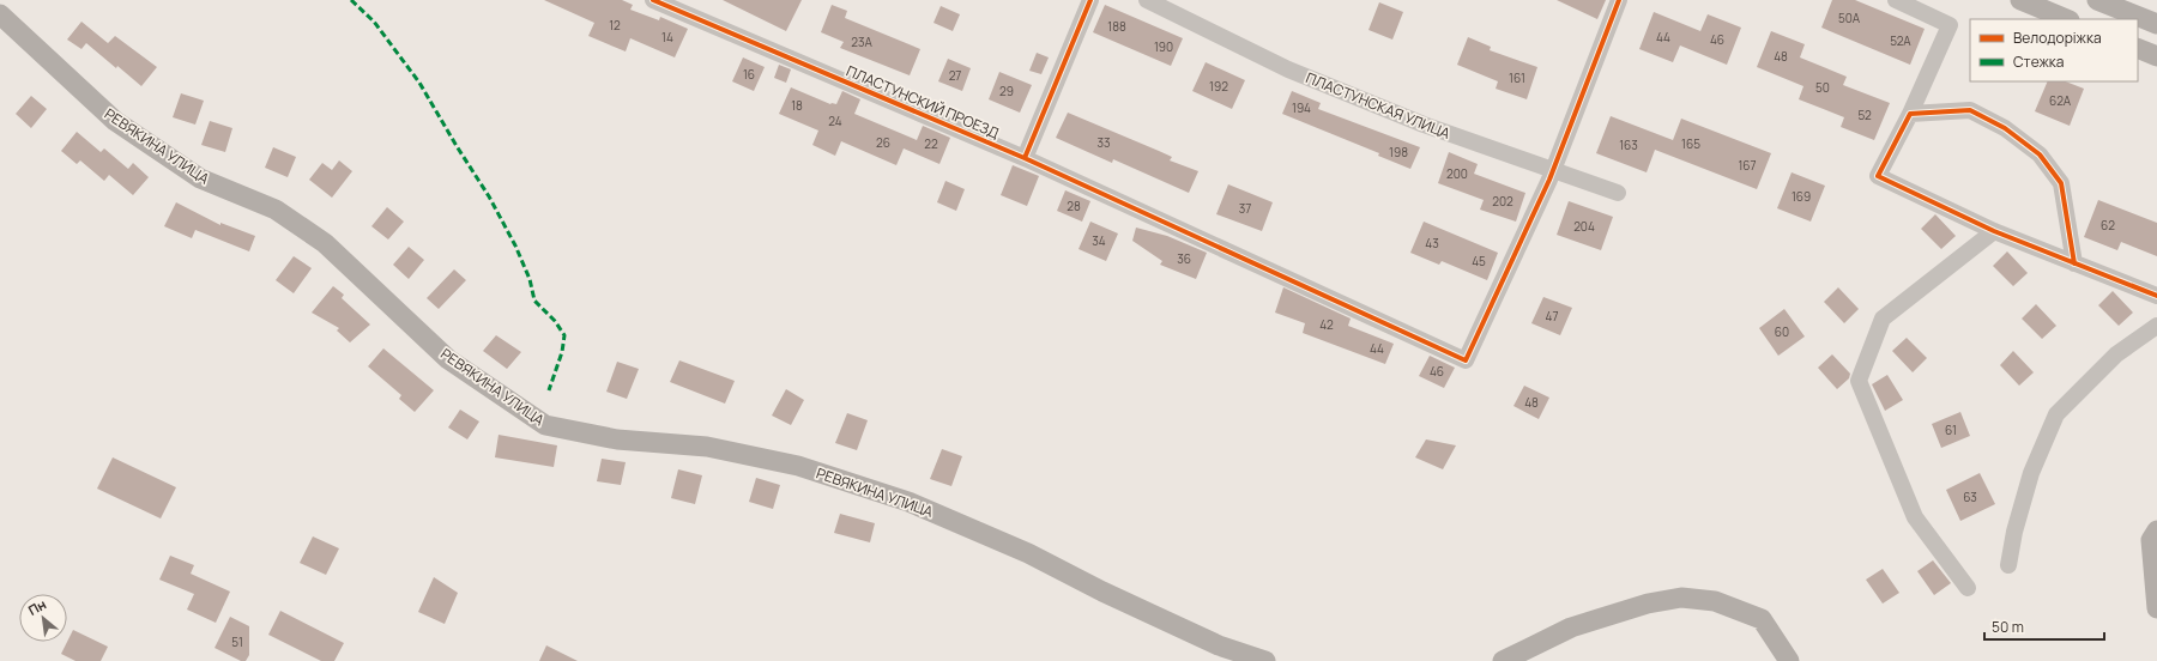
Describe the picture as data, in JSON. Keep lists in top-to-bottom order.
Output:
{
  "streets": {
    "main road": ["РЕВЯКИНА УЛИЦА"],
    "street": ["ПЛАСТУНСКИЙ ПРОЕЗД", "ПЛАСТУНСКАЯ УЛИЦА"]
  },
  "crossings": [
    ["ПЛАСТУНСКИЙ ПРОЕЗД", "ПЛАСТУНСКАЯ УЛИЦА"]
  ],
  "house_numbers": [
    "50А",
    "12",
    "188",
    "14",
    "44",
    "46",
    "52А",
    "23А",
    "190",
    "48",
    "16",
    "27",
    "161",
    "192",
    "50",
    "29",
    "62А",
    "18",
    "194",
    "52",
    "24",
    "26",
    "33",
    "22",
    "165",
    "163",
    "198",
    "167",
    "200",
    "169",
    "202",
    "28",
    "37",
    "62",
    "204",
    "34",
    "43",
    "36",
    "45",
    "47",
    "42",
    "60",
    "44",
    "46",
    "48",
    "61",
    "63",
    "51"
  ],
  "legend": ["Велодоріжка", "Стежка"],
  "scale_bar": "50 m",
  "north": "top left"
}
